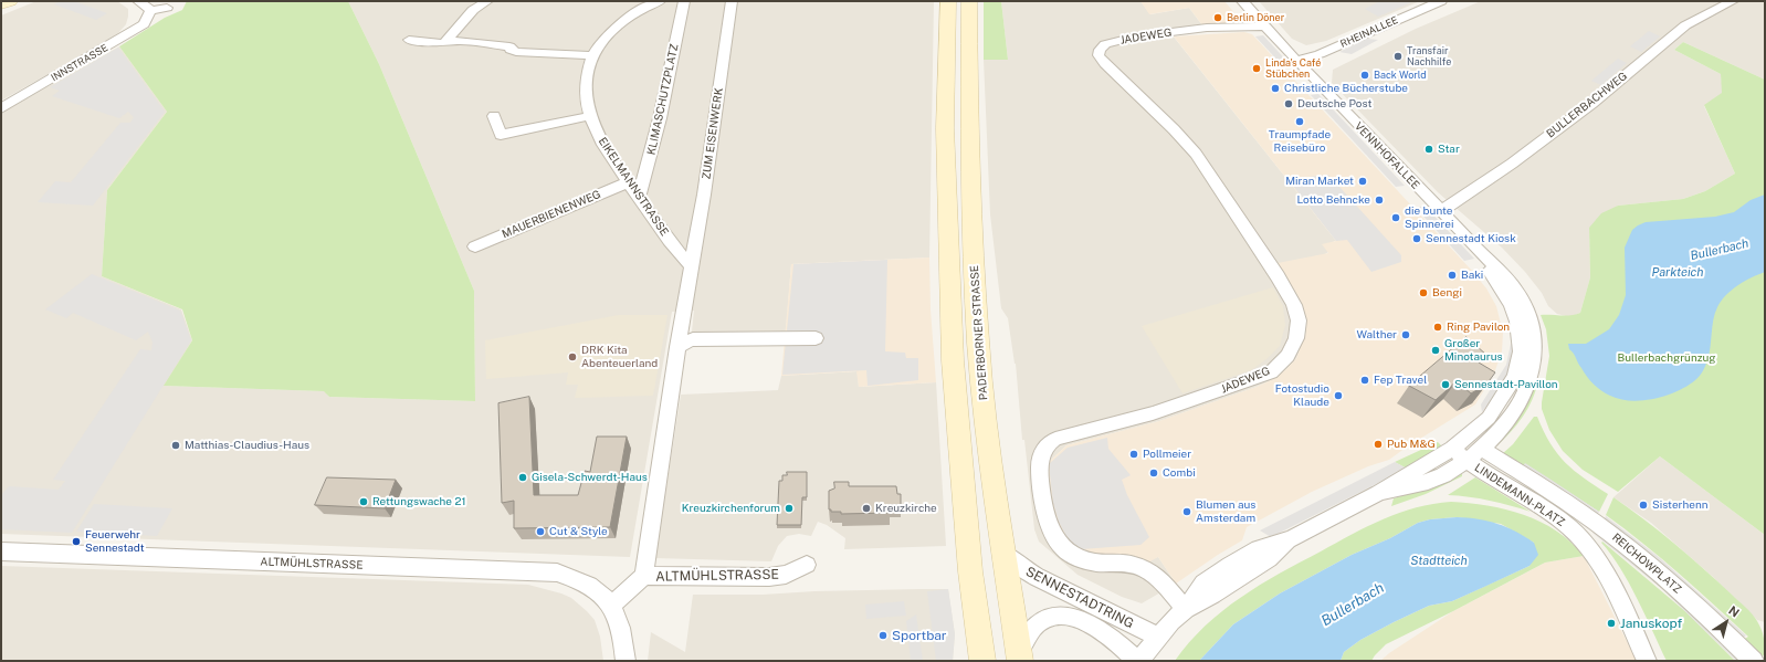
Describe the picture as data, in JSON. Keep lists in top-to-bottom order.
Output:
{
  "streets": {
    "main road": ["PADERBORNER STRASSE"],
    "street": [
      "RHEINALLEE",
      "JADEWEG",
      "INNSTRASSE",
      "KLIMASCHUTZPLATZ",
      "BULLERBACHWEG",
      "ZUM EISENWERK",
      "VENNHOFALLEE",
      "EIKELMANNSTRASSE",
      "MAUERBIENENWEG",
      "LINDEMANN-PLATZ",
      "ALTMÜHLSTRASSE",
      "REICHOWPLATZ",
      "SENNESTADTRING"
    ]
  },
  "crossings": [
    ["RHEINALLEE", "VENNHOFALLEE"],
    ["JADEWEG", "VENNHOFALLEE"],
    ["JADEWEG", "SENNESTADTRING"],
    ["KLIMASCHUTZPLATZ", "EIKELMANNSTRASSE"],
    ["BULLERBACHWEG", "VENNHOFALLEE"],
    ["ZUM EISENWERK", "EIKELMANNSTRASSE"],
    ["VENNHOFALLEE", "SENNESTADTRING"],
    ["EIKELMANNSTRASSE", "MAUERBIENENWEG"],
    ["PADERBORNER STRASSE", "SENNESTADTRING"],
    ["LINDEMANN-PLATZ", "SENNESTADTRING"],
    ["REICHOWPLATZ", "SENNESTADTRING"]
  ],
  "water": ["Bullerbach", "Parkteich", "Stadtteich"],
  "parks": ["Bullerbachgrünzug"],
  "places": [
    "Berlin Döner",
    "Transfair Nachhilfe",
    "Linda's Café Stübchen",
    "Back World",
    "Christliche Bücherstube",
    "Deutsche Post",
    "Traumpfade Reisebüro",
    "Star",
    "Miran Market",
    "Lotto Behncke",
    "die bunte Spinnerei",
    "Sennestadt Kiosk",
    "Baki",
    "Bengi",
    "Ring Pavilon",
    "Walther",
    "Großer Minotaurus",
    "DRK Kita Abenteuerland",
    "Fep Travel",
    "Sennestadt-Pavillon",
    "Fotostudio Klaude",
    "Pub M&G",
    "Matthias-Claudius-Haus",
    "Pollmeier",
    "Combi",
    "Gisela-Schwerdt-Haus",
    "Rettungswache 21",
    "Sisterhenn",
    "Kreuzkirchenforum",
    "Kreuzkirche",
    "Blumen aus Amsterdam",
    "Cut & Style",
    "Feuerwehr Sennestadt",
    "Januskopf",
    "Sportbar"
  ],
  "north": "top right"
}
